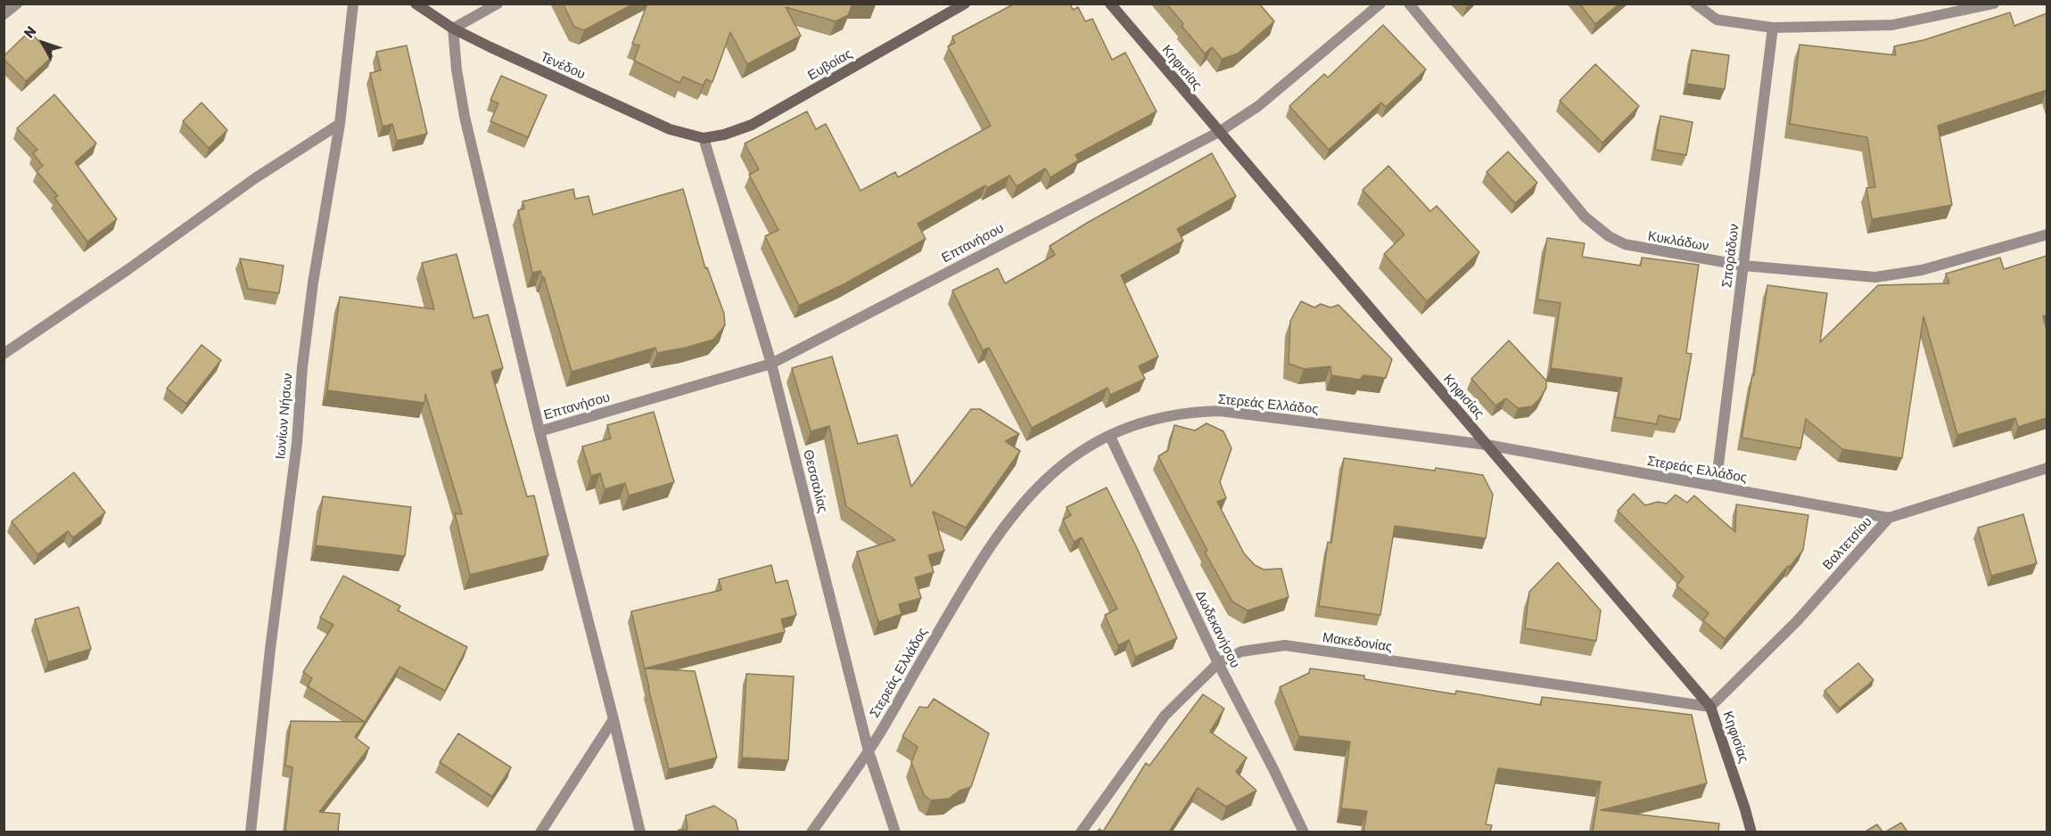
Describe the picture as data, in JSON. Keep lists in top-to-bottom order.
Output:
{
  "streets": {
    "street": [
      "Ευβοίας",
      "Τενέδου",
      "Κηφισίας",
      "Κυκλάδων",
      "Επτανήσου",
      "Σποράδων",
      "Στερεάς Ελλάδος",
      "Ιωνίων Νήσων",
      "Θεσσαλίας",
      "Βαλτετσίου",
      "Δωδεκανήσου",
      "Μακεδονίας"
    ]
  },
  "crossings": [
    ["Ευβοίας", "Τενέδου"],
    ["Ευβοίας", "Θεσσαλίας"],
    ["Τενέδου", "Θεσσαλίας"],
    ["Κηφισίας", "Επτανήσου"],
    ["Κηφισίας", "Στερεάς Ελλάδος"],
    ["Κηφισίας", "Βαλτετσίου"],
    ["Κηφισίας", "Μακεδονίας"],
    ["Κυκλάδων", "Σποράδων"],
    ["Επτανήσου", "Θεσσαλίας"],
    ["Σποράδων", "Στερεάς Ελλάδος"],
    ["Στερεάς Ελλάδος", "Θεσσαλίας"],
    ["Στερεάς Ελλάδος", "Βαλτετσίου"],
    ["Στερεάς Ελλάδος", "Δωδεκανήσου"],
    ["Βαλτετσίου", "Μακεδονίας"],
    ["Δωδεκανήσου", "Μακεδονίας"]
  ],
  "north": "top left"
}
